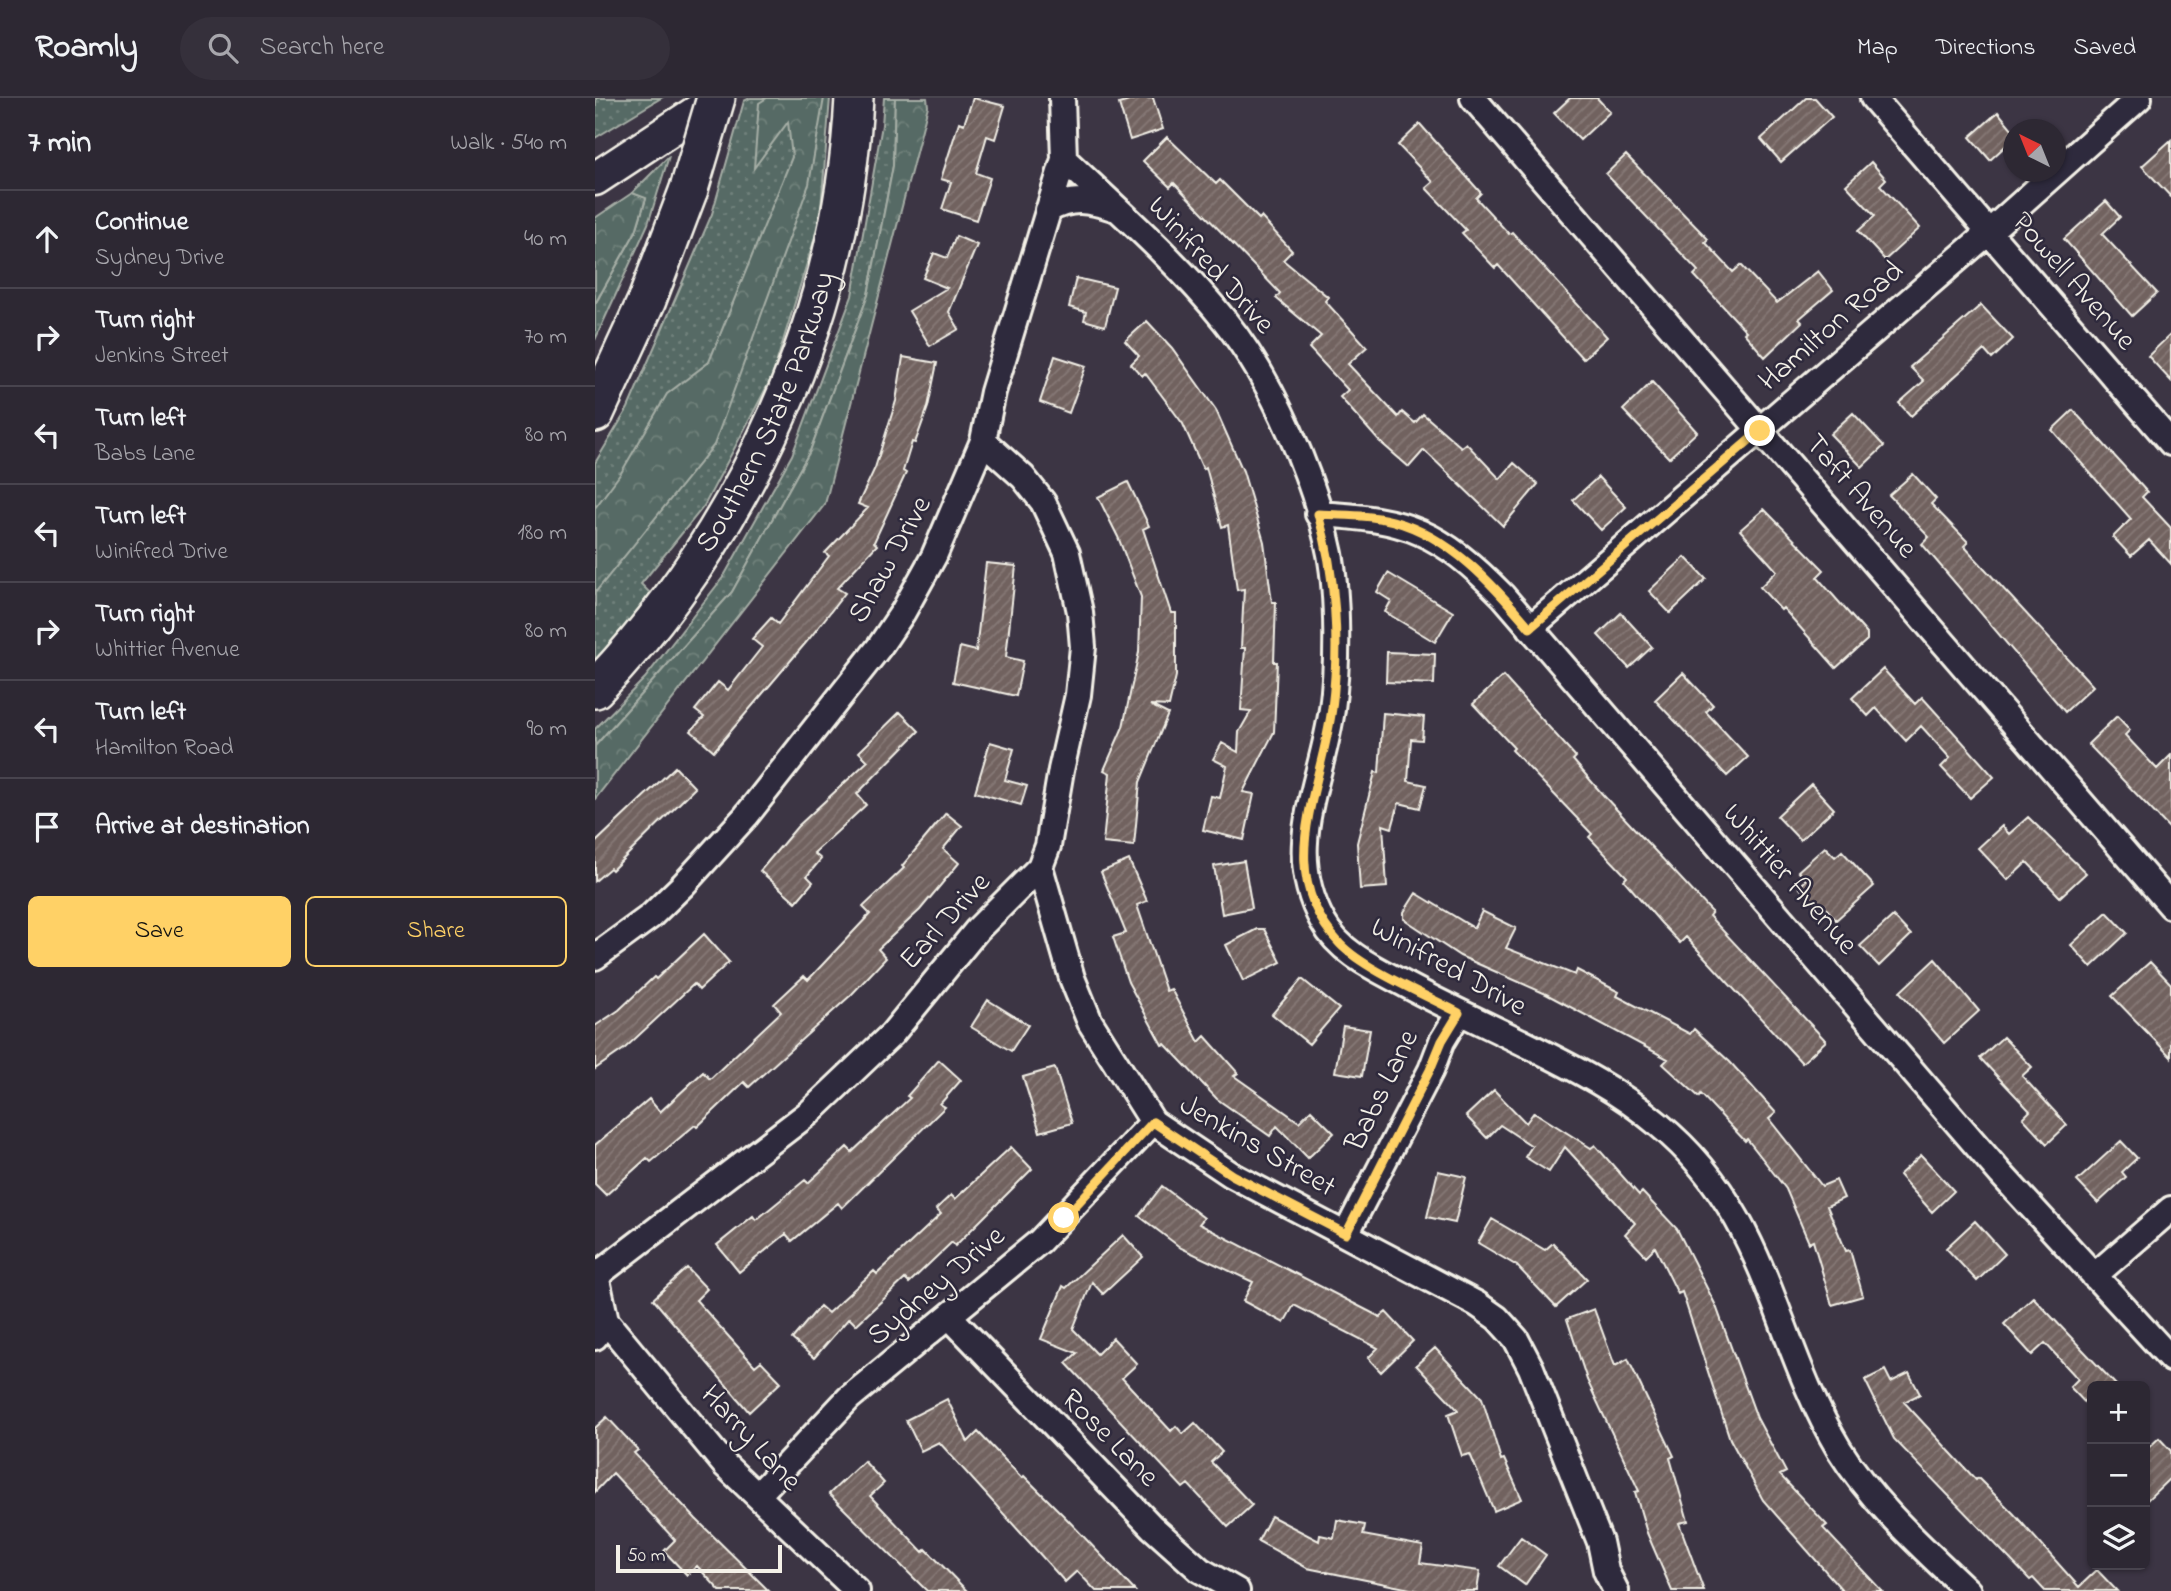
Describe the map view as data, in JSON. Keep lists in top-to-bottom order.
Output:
{
  "streets": {
    "highway": ["Southern State Parkway"],
    "street": [
      "Winifred Drive",
      "Powell Avenue",
      "Hamilton Road",
      "Taft Avenue",
      "Shaw Drive",
      "Whittier Avenue",
      "Earl Drive",
      "Babs Lane",
      "Jenkins Street",
      "Sydney Drive",
      "Harry Lane",
      "Rose Lane"
    ]
  },
  "crossings": [
    ["Winifred Drive", "Shaw Drive"],
    ["Winifred Drive", "Whittier Avenue"],
    ["Winifred Drive", "Babs Lane"],
    ["Powell Avenue", "Hamilton Road"],
    ["Hamilton Road", "Taft Avenue"],
    ["Hamilton Road", "Whittier Avenue"],
    ["Shaw Drive", "Earl Drive"],
    ["Earl Drive", "Jenkins Street"],
    ["Earl Drive", "Harry Lane"],
    ["Babs Lane", "Jenkins Street"],
    ["Jenkins Street", "Sydney Drive"],
    ["Sydney Drive", "Harry Lane"],
    ["Sydney Drive", "Rose Lane"]
  ],
  "scale_bar": "50 m",
  "north": "top left",
  "page": {
    "header": "Roamly",
    "search": "Search here",
    "nav": ["Map", "Directions", "Saved"],
    "heading": ["7 min", "Walk · 540 m"],
    "list": [
      ["Continue", "Sydney Drive", "40 m"],
      ["Turn right", "Jenkins Street", "70 m"],
      ["Turn left", "Babs Lane", "80 m"],
      ["Turn left", "Winifred Drive", "180 m"],
      ["Turn right", "Whittier Avenue", "80 m"],
      ["Turn left", "Hamilton Road", "90 m"],
      "Arrive at destination"
    ],
    "buttons": ["Save", "Share"],
    "map_buttons": ["+", "−"],
    "scale": "50 m"
  }
}
